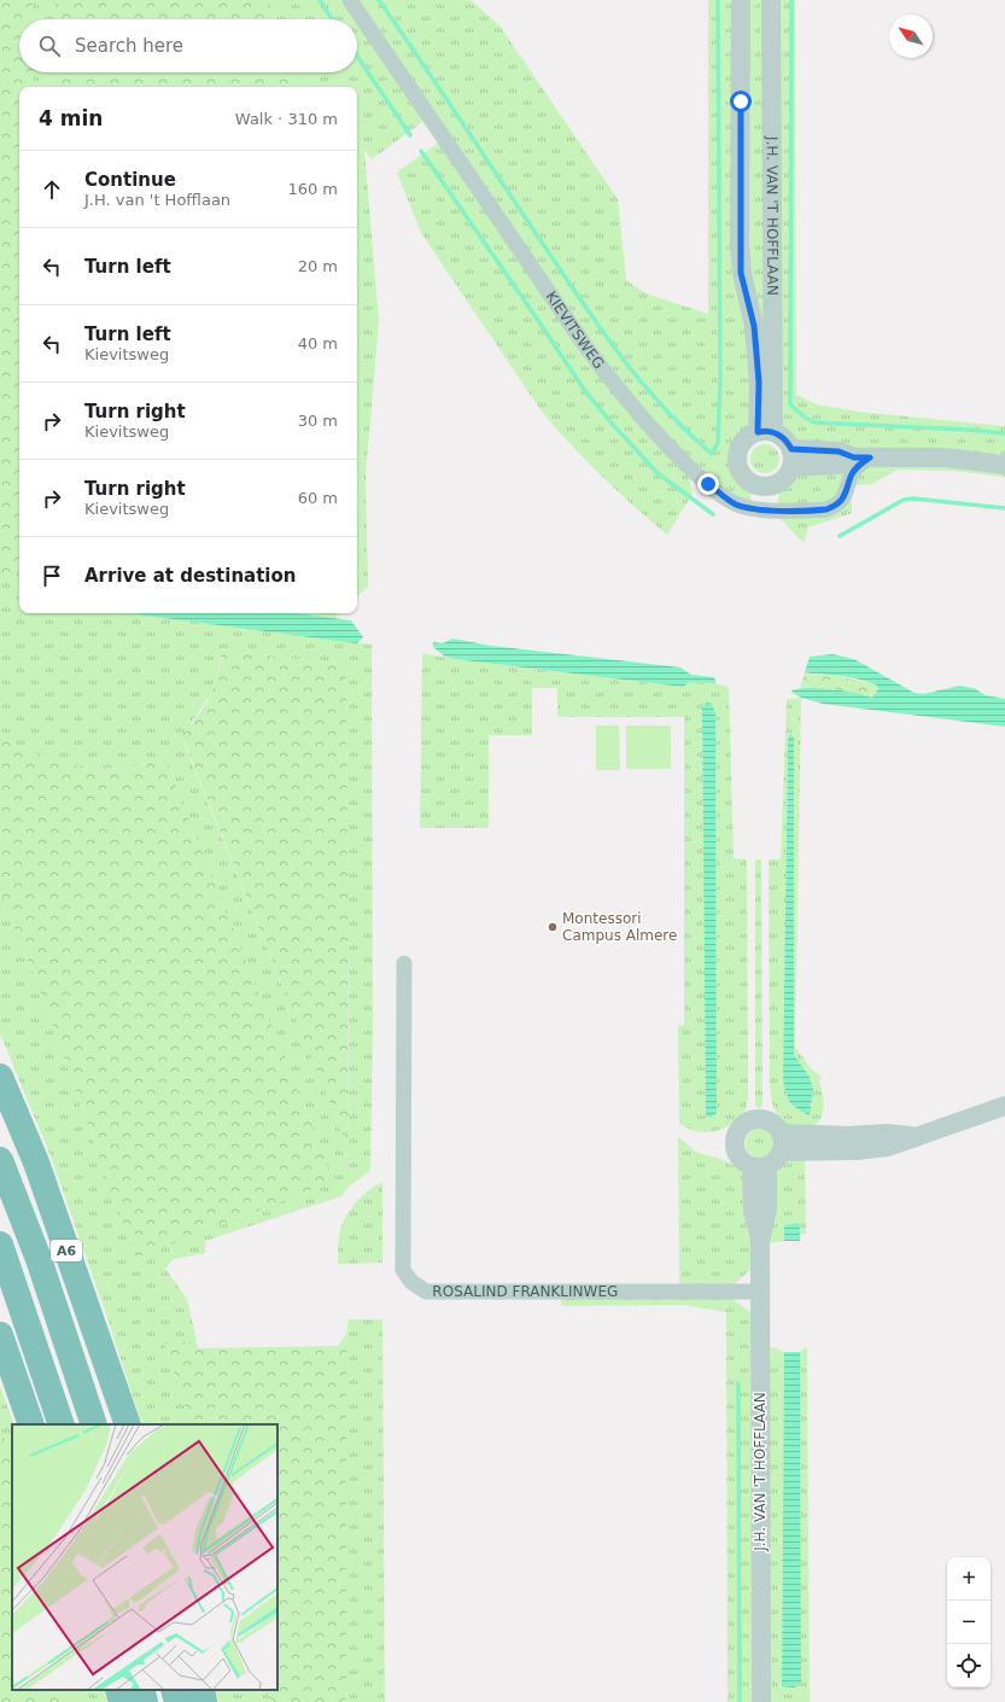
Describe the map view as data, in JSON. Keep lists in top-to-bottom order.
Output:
{
  "streets": {
    "highway": ["A6"],
    "street": ["J.H. VAN 'T HOFFLAAN", "KIEVITSWEG", "ROSALIND FRANKLINWEG"]
  },
  "crossings": [
    ["J.H. VAN 'T HOFFLAAN", "ROSALIND FRANKLINWEG"]
  ],
  "places": ["Montessori Campus Almere"],
  "north": "top left",
  "page": {
    "search": "Search here",
    "heading": ["4 min", "Walk · 310 m"],
    "list": [
      ["Continue", "J.H. van 't Hofflaan", "160 m"],
      ["Turn left", "20 m"],
      ["Turn left", "Kievitsweg", "40 m"],
      ["Turn right", "Kievitsweg", "30 m"],
      ["Turn right", "Kievitsweg", "60 m"],
      "Arrive at destination"
    ],
    "map_buttons": ["+", "−"]
  }
}
